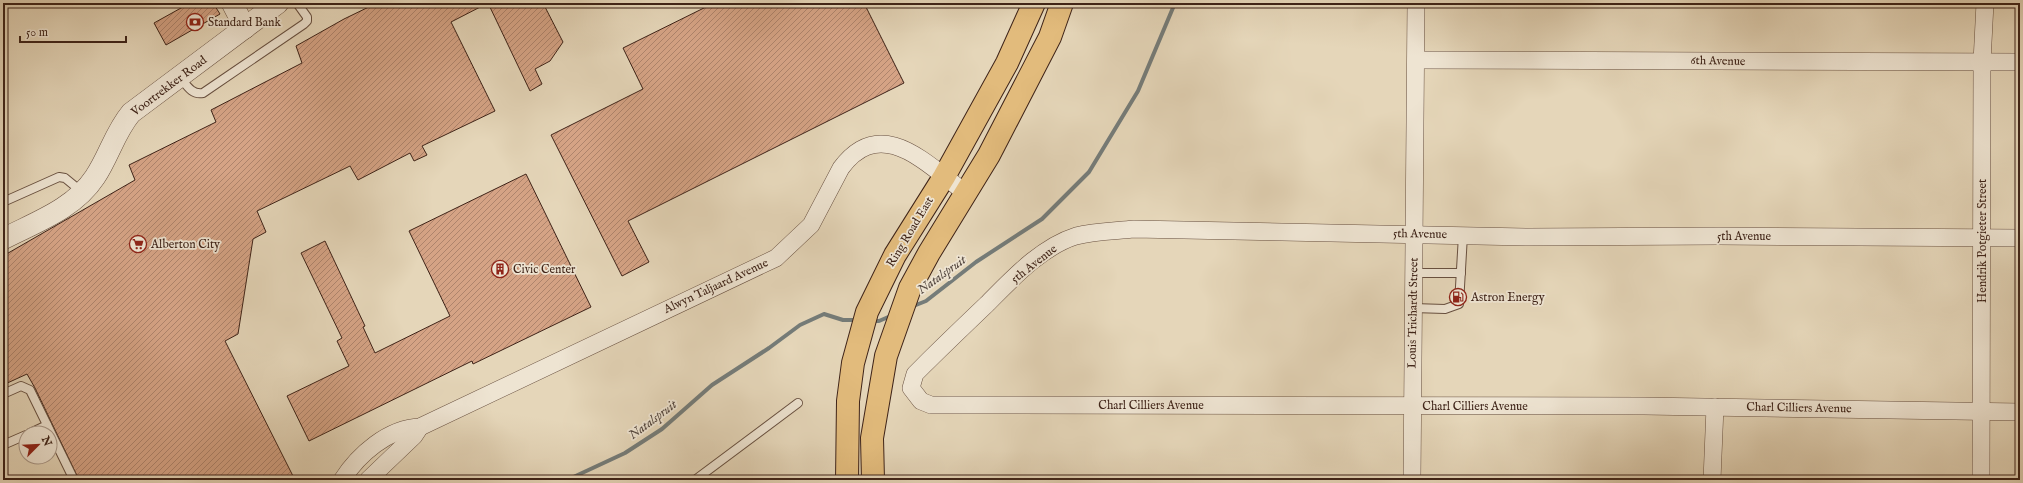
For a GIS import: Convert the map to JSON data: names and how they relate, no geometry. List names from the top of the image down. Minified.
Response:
{"streets":{"main road":["Ring Road East"],"street":["6th Avenue","Voortrekker Road","5th Avenue","Hendrik Potgieter Street","Alwyn Taljaard Avenue","Louis Trichardt Street","Charl Cilliers Avenue"]},"crossings":[["6th Avenue","Hendrik Potgieter Street"],["6th Avenue","Louis Trichardt Street"],["Ring Road East","Alwyn Taljaard Avenue"],["5th Avenue","Hendrik Potgieter Street"],["5th Avenue","Louis Trichardt Street"],["5th Avenue","Charl Cilliers Avenue"],["Hendrik Potgieter Street","Charl Cilliers Avenue"],["Louis Trichardt Street","Charl Cilliers Avenue"]],"water":["Natalspruit"],"places":{"bank":["Standard Bank"],"supermarket":["Alberton City"],"building":["Civic Center"],"fuel station":["Astron Energy"]},"scale_bar":"50 m","north":"top right"}
